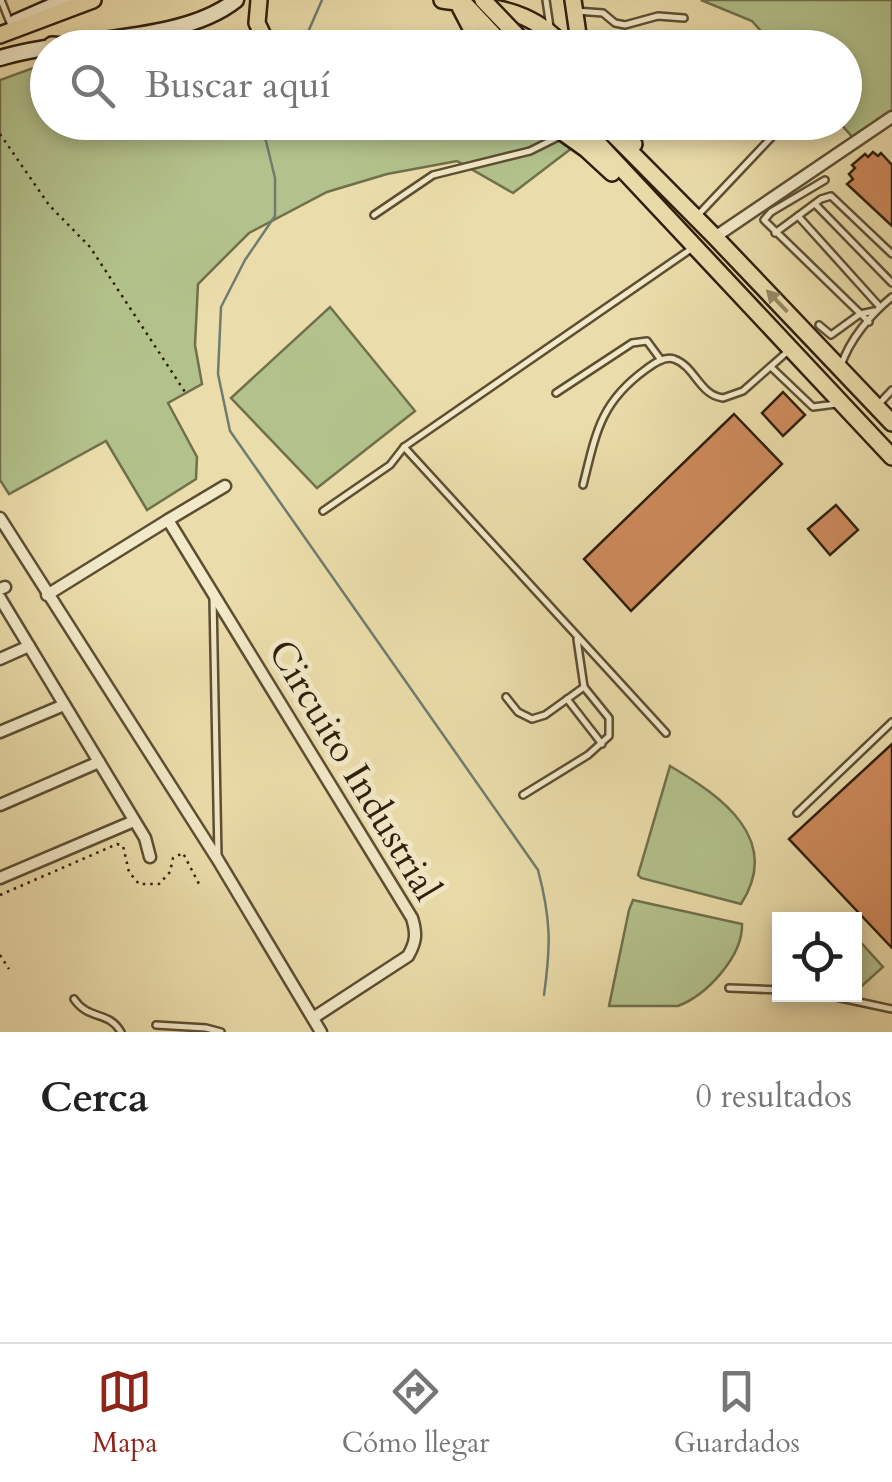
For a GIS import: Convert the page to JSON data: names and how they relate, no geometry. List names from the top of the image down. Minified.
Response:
{"streets":{"street":["Circuito Industrial"]},"page":{"search":"Buscar aquí","heading":["Cerca","0 resultados"],"nav":["Mapa","Cómo llegar","Guardados"]}}
